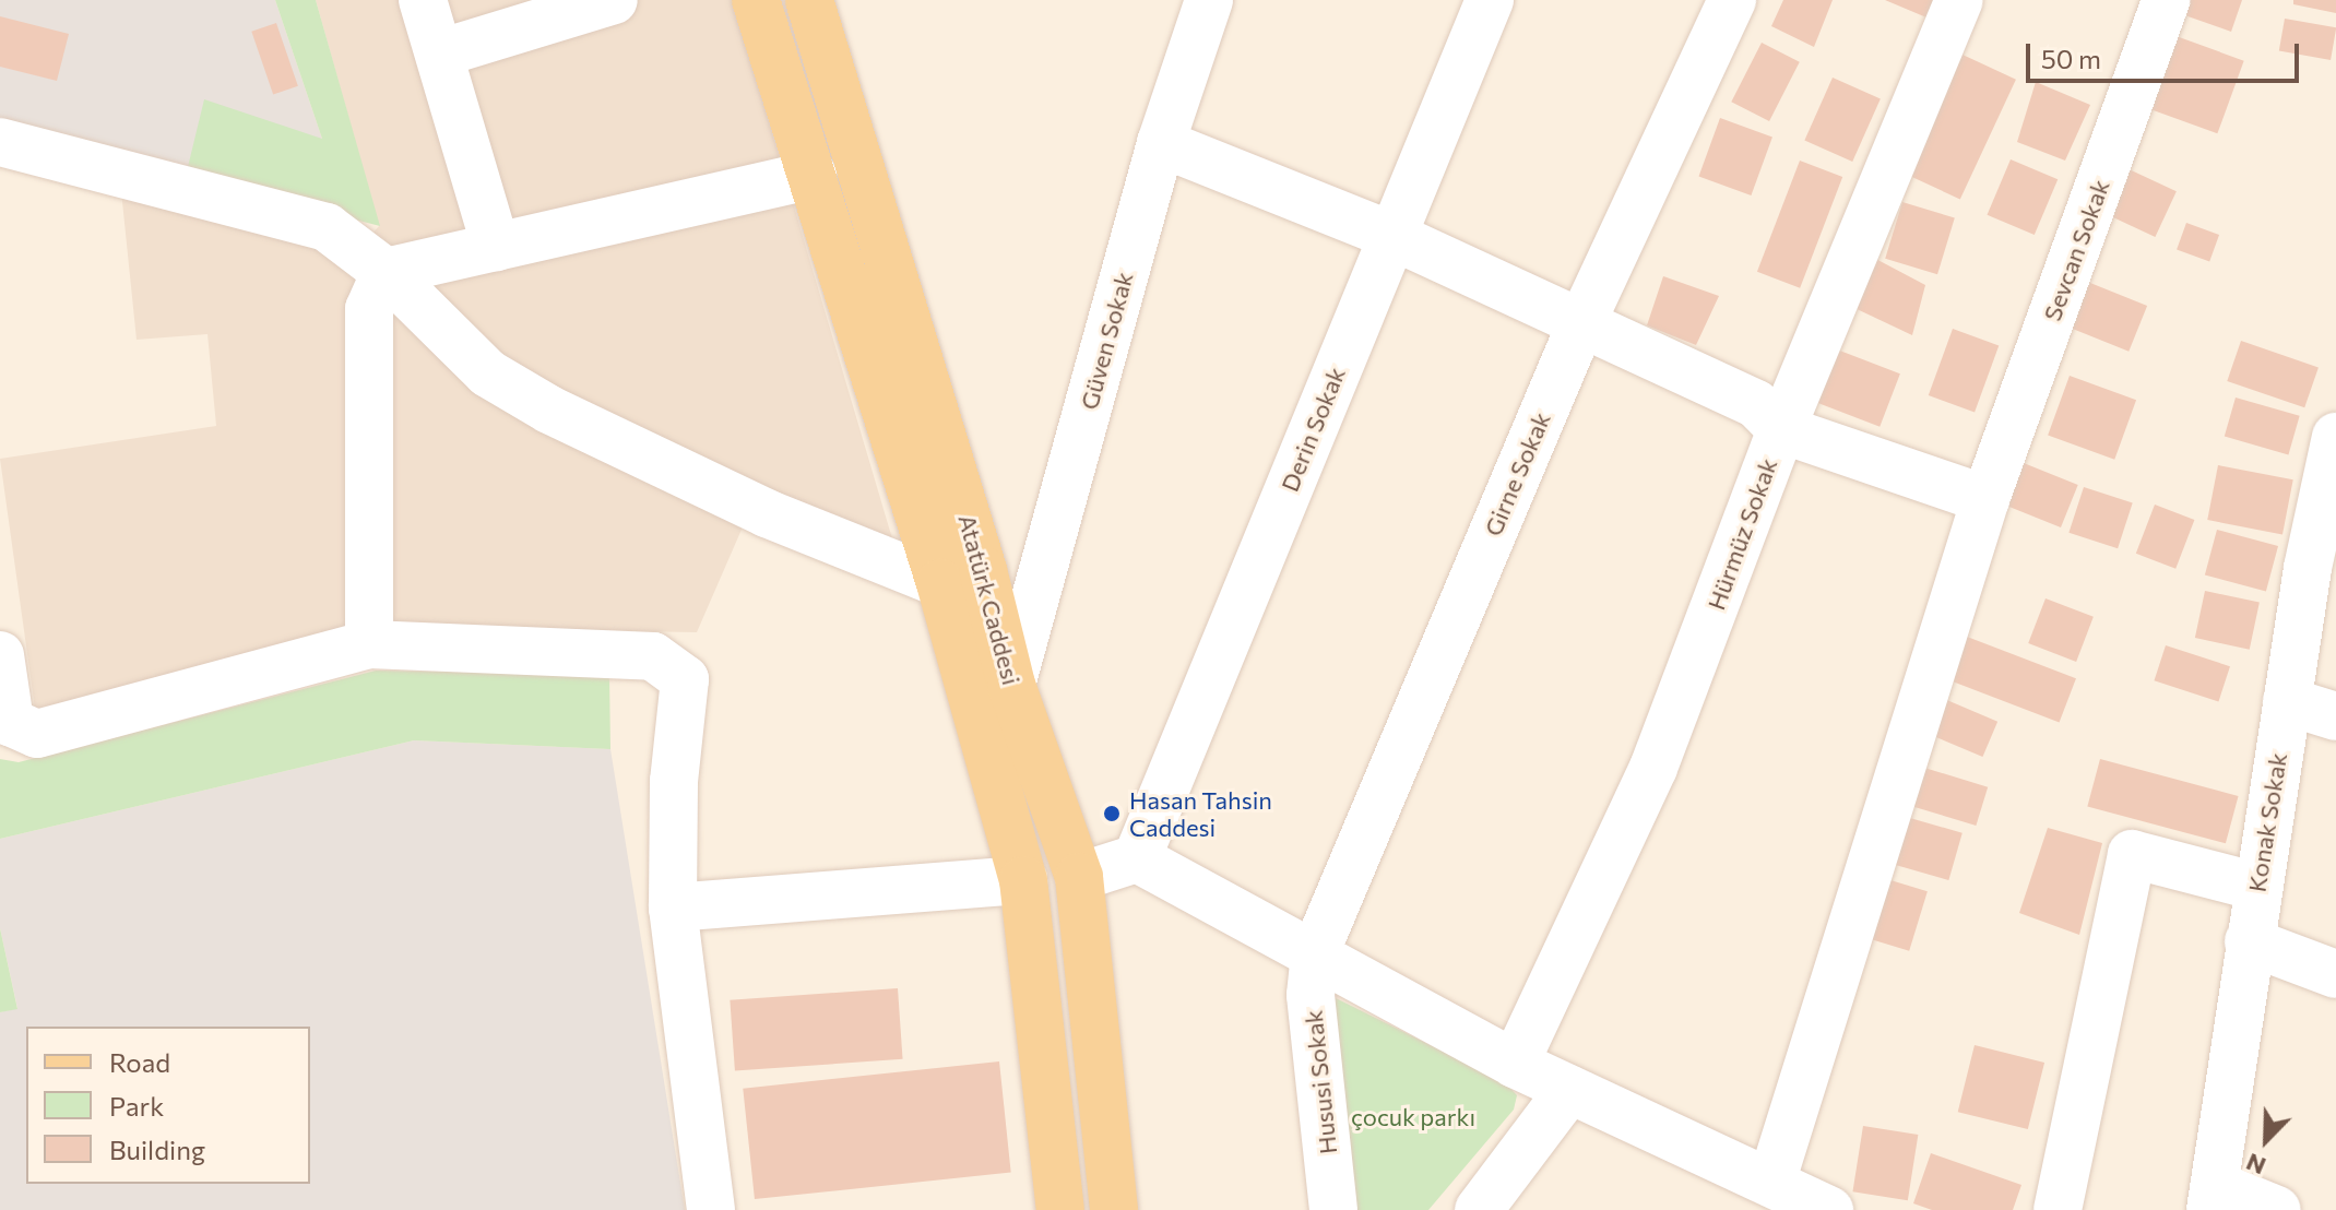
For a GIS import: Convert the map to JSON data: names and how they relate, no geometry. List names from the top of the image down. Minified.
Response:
{"streets":{"main road":["Atatürk Caddesi"],"street":["Sevcan Sokak","Güven Sokak","Derin Sokak","Girne Sokak","Hürmüz Sokak","Konak Sokak","Hususi Sokak"]},"crossings":[["Güven Sokak","Atatürk Caddesi"],["Girne Sokak","Hususi Sokak"]],"parks":["çocuk parkı"],"places":["Hasan Tahsin Caddesi"],"legend":["Road","Park","Building"],"scale_bar":"50 m","north":"bottom left"}
